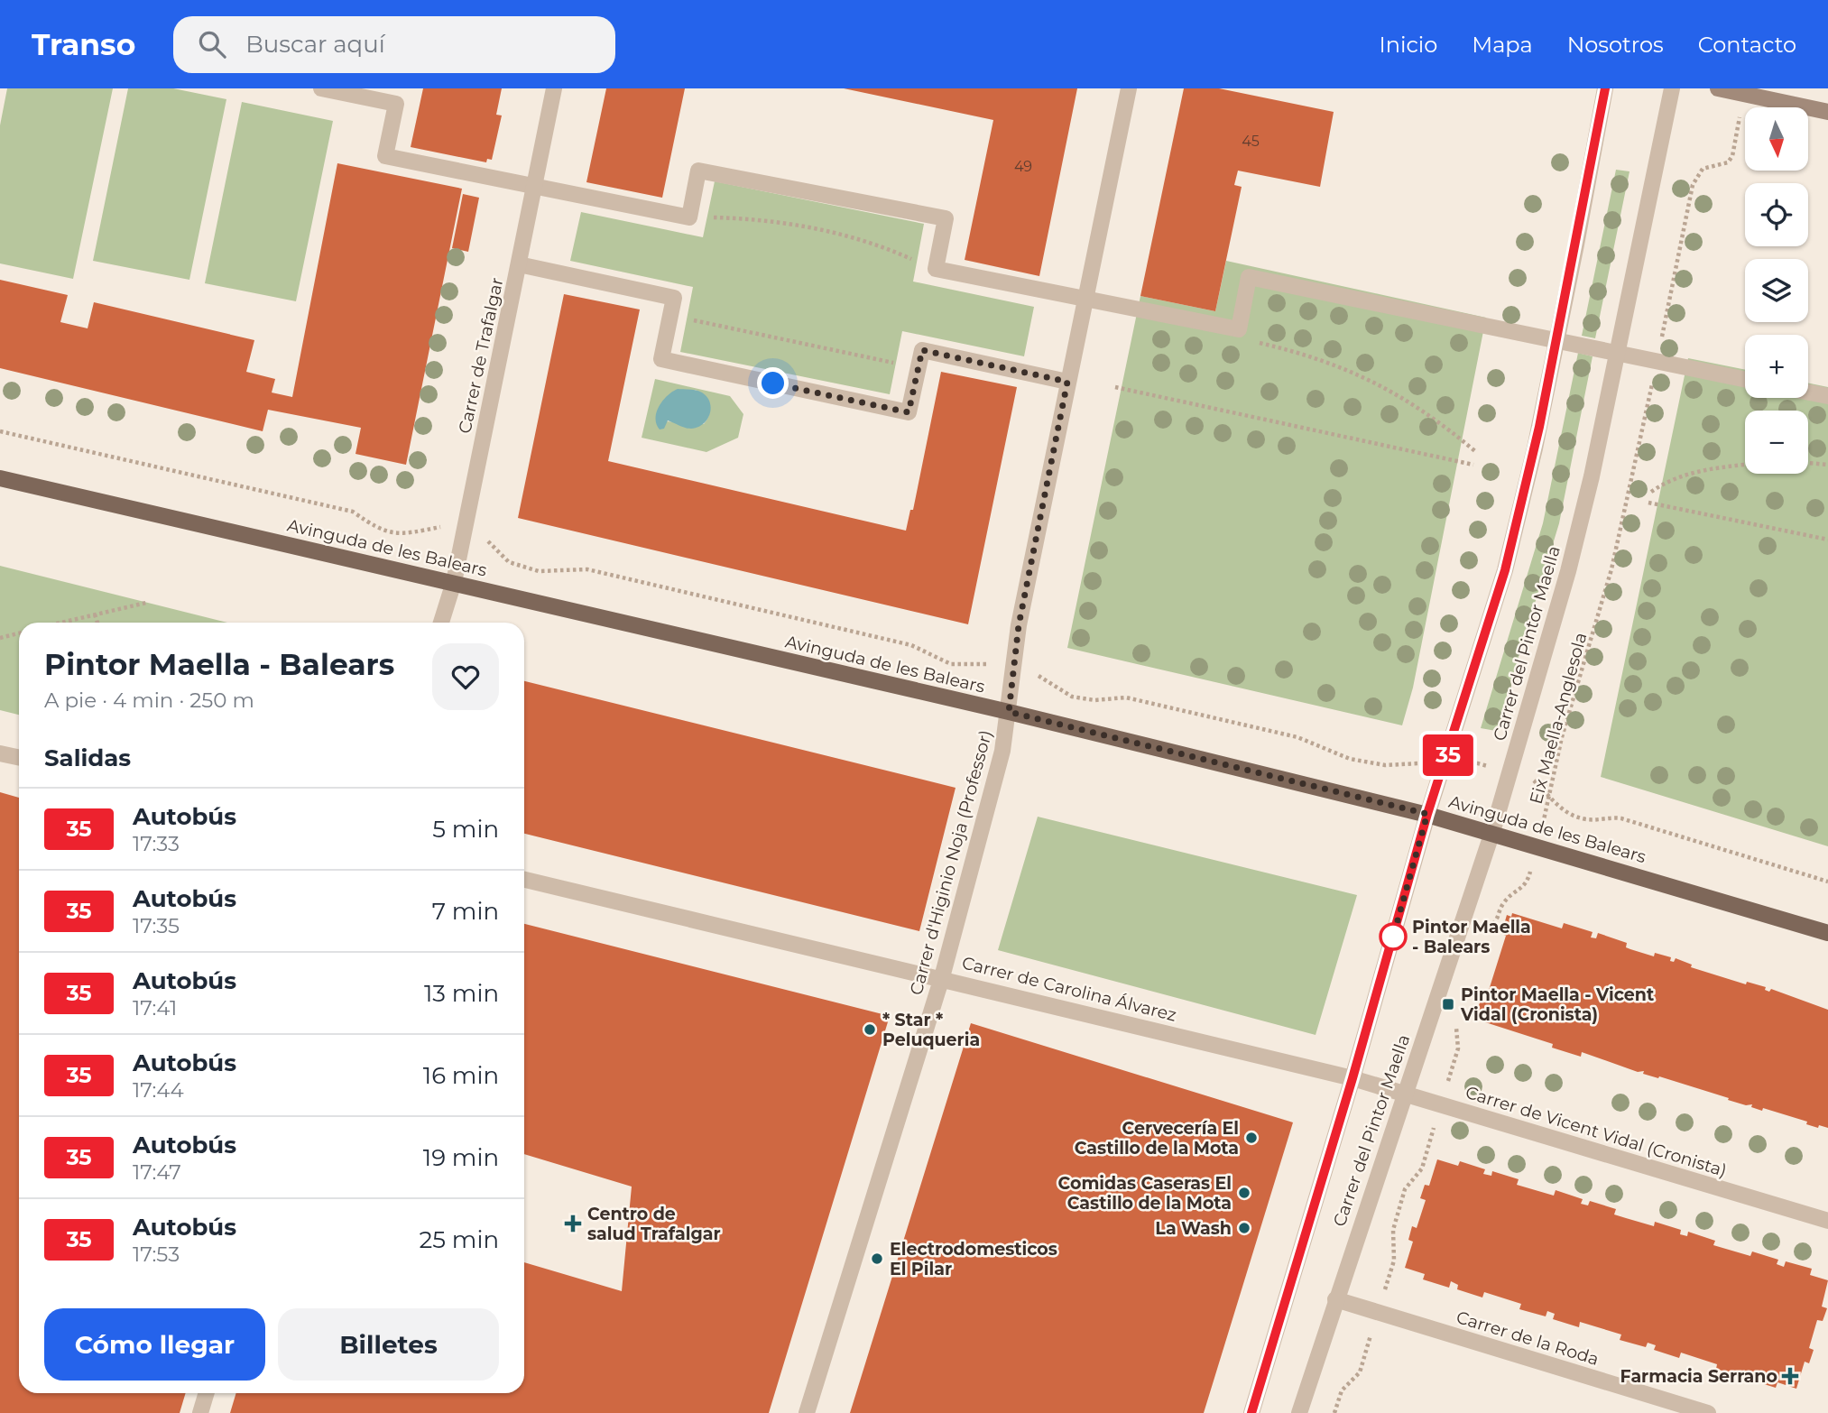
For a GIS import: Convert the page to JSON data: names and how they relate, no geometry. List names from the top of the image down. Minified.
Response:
{"streets":{"main road":["Avinguda de les Balears"],"street":["Carrer de Trafalgar","Carrer del Pintor Maella","Carrer d'Higinio Noja (Professor)","Carrer de Carolina Álvarez","Carrer de Vicent Vidal (Cronista)","Carrer de la Roda"],"path":["Eix Maella-Anglesola"]},"crossings":[["Carrer de Trafalgar","Avinguda de les Balears"],["Avinguda de les Balears","Carrer del Pintor Maella"],["Avinguda de les Balears","Eix Maella-Anglesola"],["Avinguda de les Balears","Carrer d'Higinio Noja (Professor)"],["Carrer del Pintor Maella","Carrer de Carolina Álvarez"],["Carrer del Pintor Maella","Carrer de Vicent Vidal (Cronista)"],["Carrer del Pintor Maella","Carrer de la Roda"],["Carrer d'Higinio Noja (Professor)","Carrer de Carolina Álvarez"],["Carrer de Carolina Álvarez","Carrer de Vicent Vidal (Cronista)"]],"places":{"other":["Pintor Maella - Balears","* Star * Peluqueria","Cervecería El Castillo de la Mota","Comidas Caseras El Castillo de la Mota","La Wash","Electrodomesticos El Pilar"],"transit":["Pintor Maella - Vicent Vidal (Cronista)"],"health":["Centro de salud Trafalgar","Farmacia Serrano"]},"lines":["bus line 35"],"house_numbers":["45","49"],"north":"bottom","page":{"header":"Transo","search":"Buscar aquí","nav":["Inicio","Mapa","Nosotros","Contacto"],"on_map":"35","map_buttons":["+","−"],"heading":[["Pintor Maella - Balears","A pie · 4 min · 250 m"],"Salidas"],"list":[{"mark":"35","name":"Autobús","note":"17:33","value":"5 min"},{"mark":"35","name":"Autobús","note":"17:35","value":"7 min"},{"mark":"35","name":"Autobús","note":"17:41","value":"13 min"},{"mark":"35","name":"Autobús","note":"17:44","value":"16 min"},{"mark":"35","name":"Autobús","note":"17:47","value":"19 min"},{"mark":"35","name":"Autobús","note":"17:53","value":"25 min"}],"buttons":["Cómo llegar","Billetes"]}}
